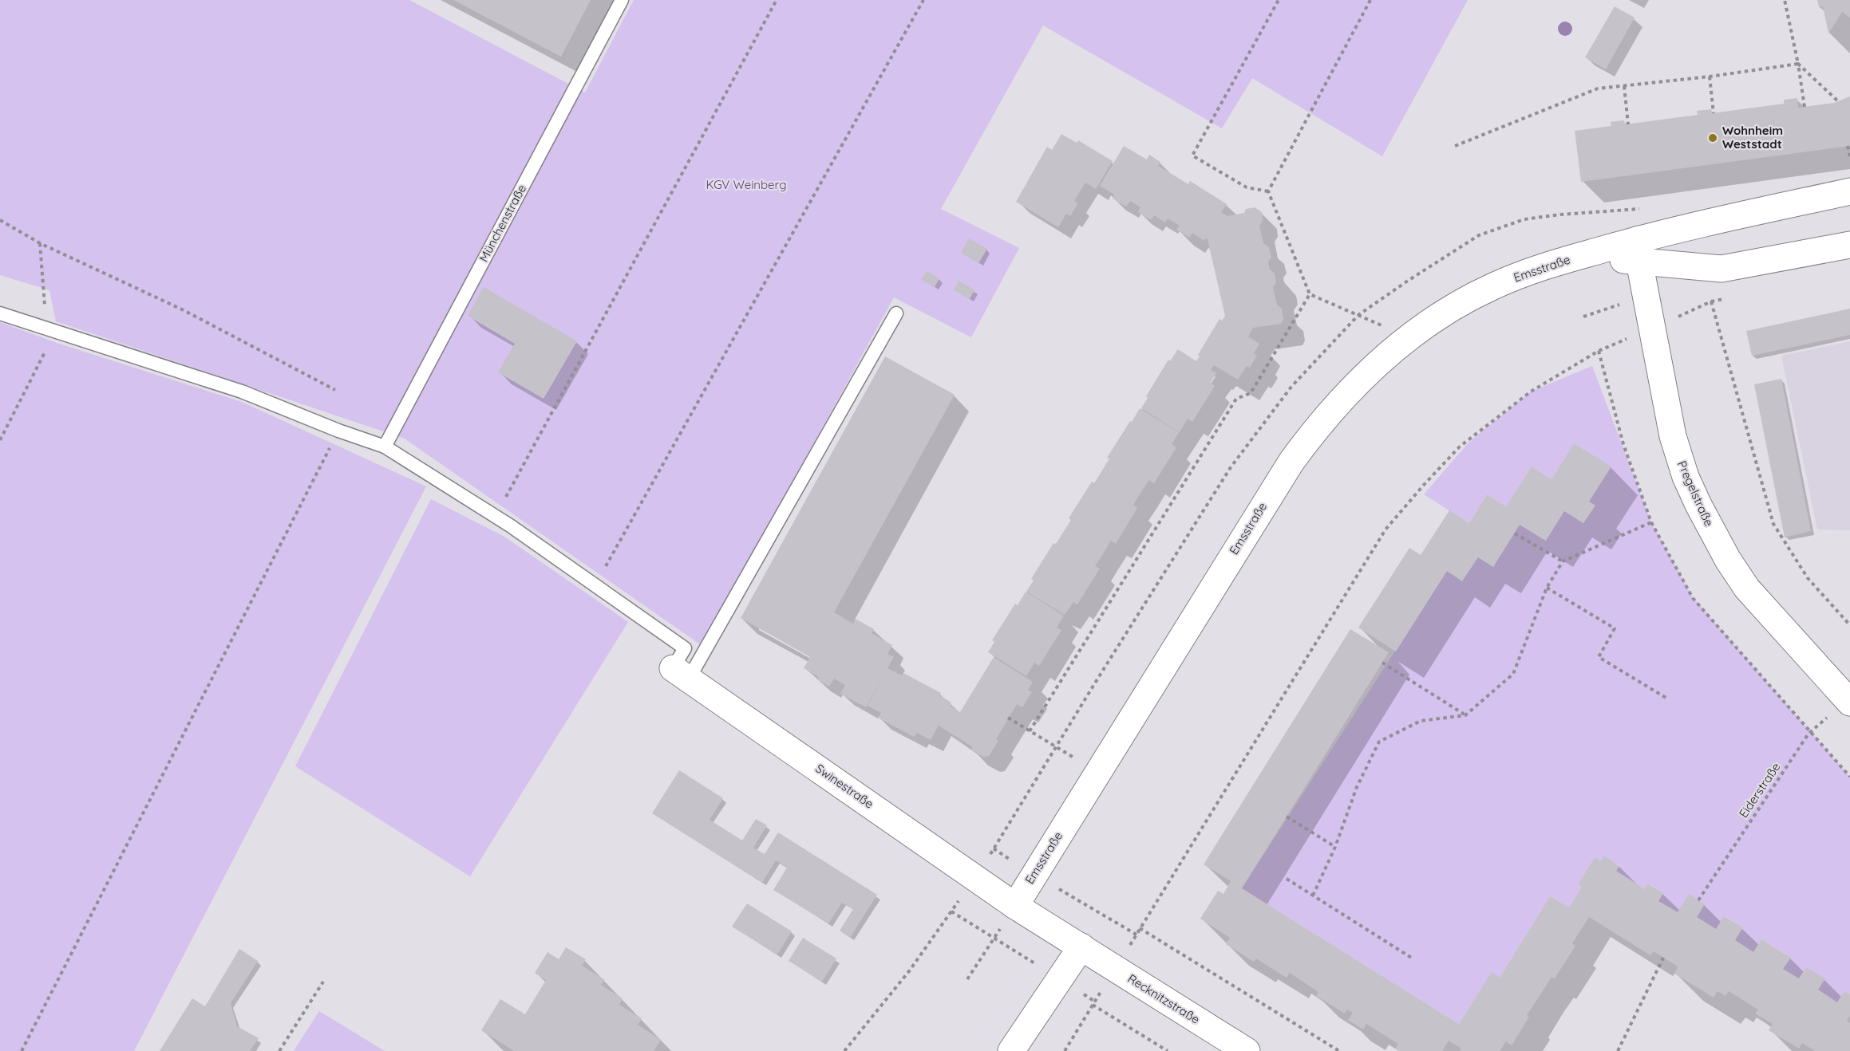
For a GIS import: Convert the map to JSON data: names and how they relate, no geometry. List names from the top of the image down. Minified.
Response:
{"streets":{"street":["Emsstraße","Pregelstraße","Swinestraße","Recknitzstraße"],"lane":["Münchenstraße"],"path":["Eiderstraße"]},"crossings":[["Emsstraße","Pregelstraße"],["Emsstraße","Swinestraße"],["Pregelstraße","Eiderstraße"]],"parks":["KGV Weinberg"],"places":["Wohnheim Weststadt"]}
